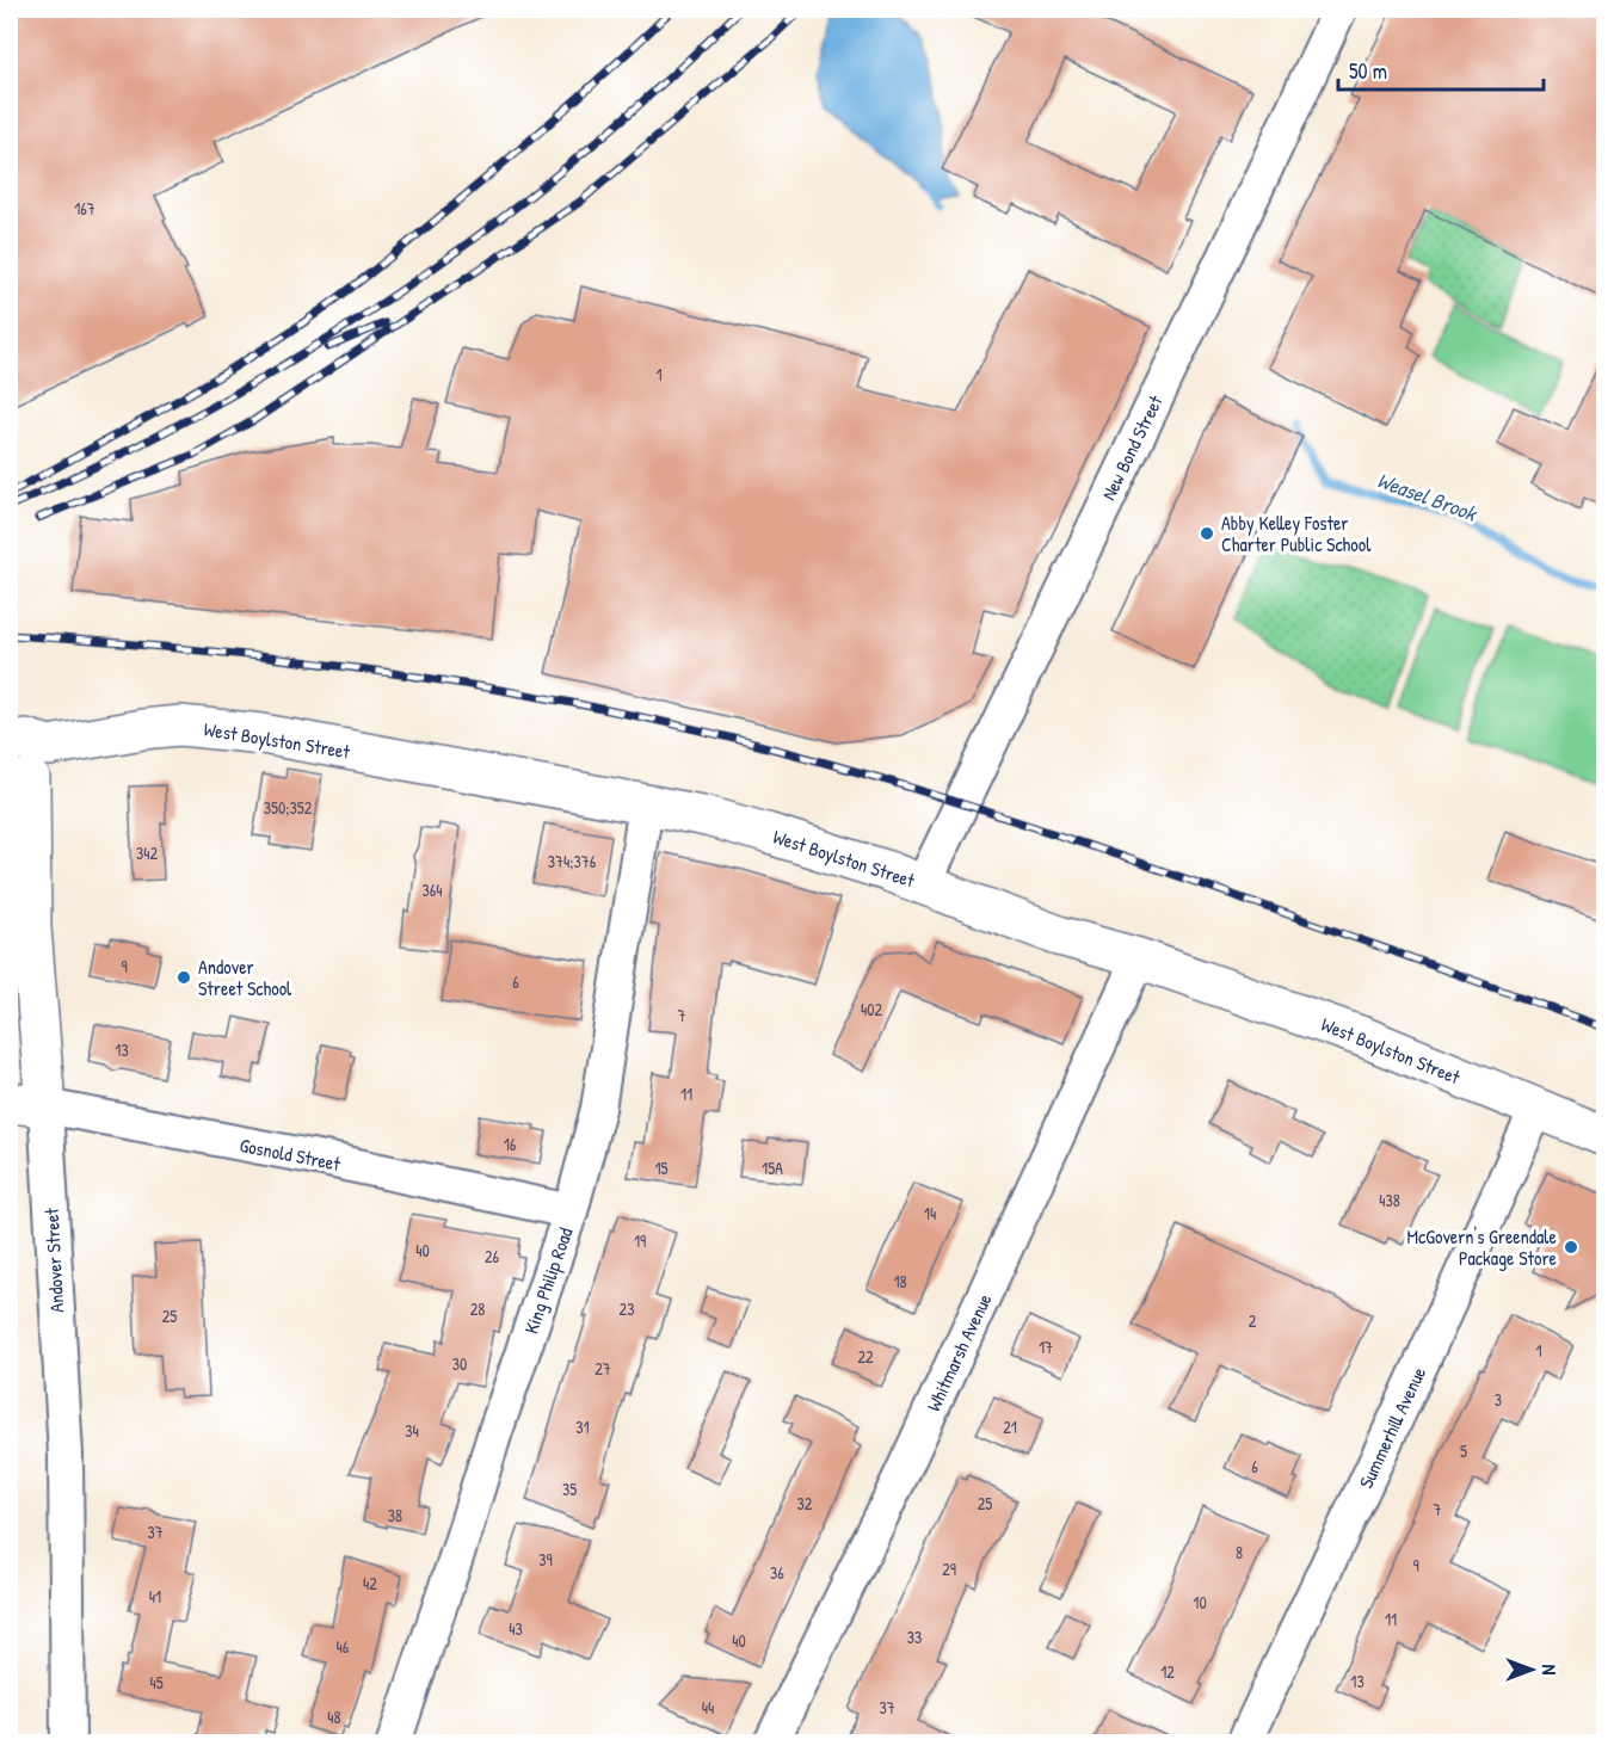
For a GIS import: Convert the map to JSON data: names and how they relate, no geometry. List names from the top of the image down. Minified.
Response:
{"streets":{"main road":["West Boylston Street","Andover Street"],"street":["New Bond Street","Gosnold Street","King Philip Road","Whitmarsh Avenue","Summerhill Avenue"]},"crossings":[["New Bond Street","West Boylston Street"],["West Boylston Street","Andover Street"],["West Boylston Street","King Philip Road"],["West Boylston Street","Whitmarsh Avenue"],["West Boylston Street","Summerhill Avenue"],["Gosnold Street","Andover Street"],["Gosnold Street","King Philip Road"]],"water":["Weasel Brook"],"places":["Abby Kelley Foster Charter Public School","Andover Street School","McGovern's Greendale Package Store"],"house_numbers":["167","1","350;352","342","374;376","364","9","6","402","7","13","11","16","15","15A","438","14","19","40","26","18","28","23","25","2","17","1","22","30","27","3","31","21","34","5","6","35","32","25","7","38","37","8","39","9","29","36","42","41","10","11","43","33","40","46","12","13","45","44","37","48"],"scale_bar":"50 m","north":"right"}
